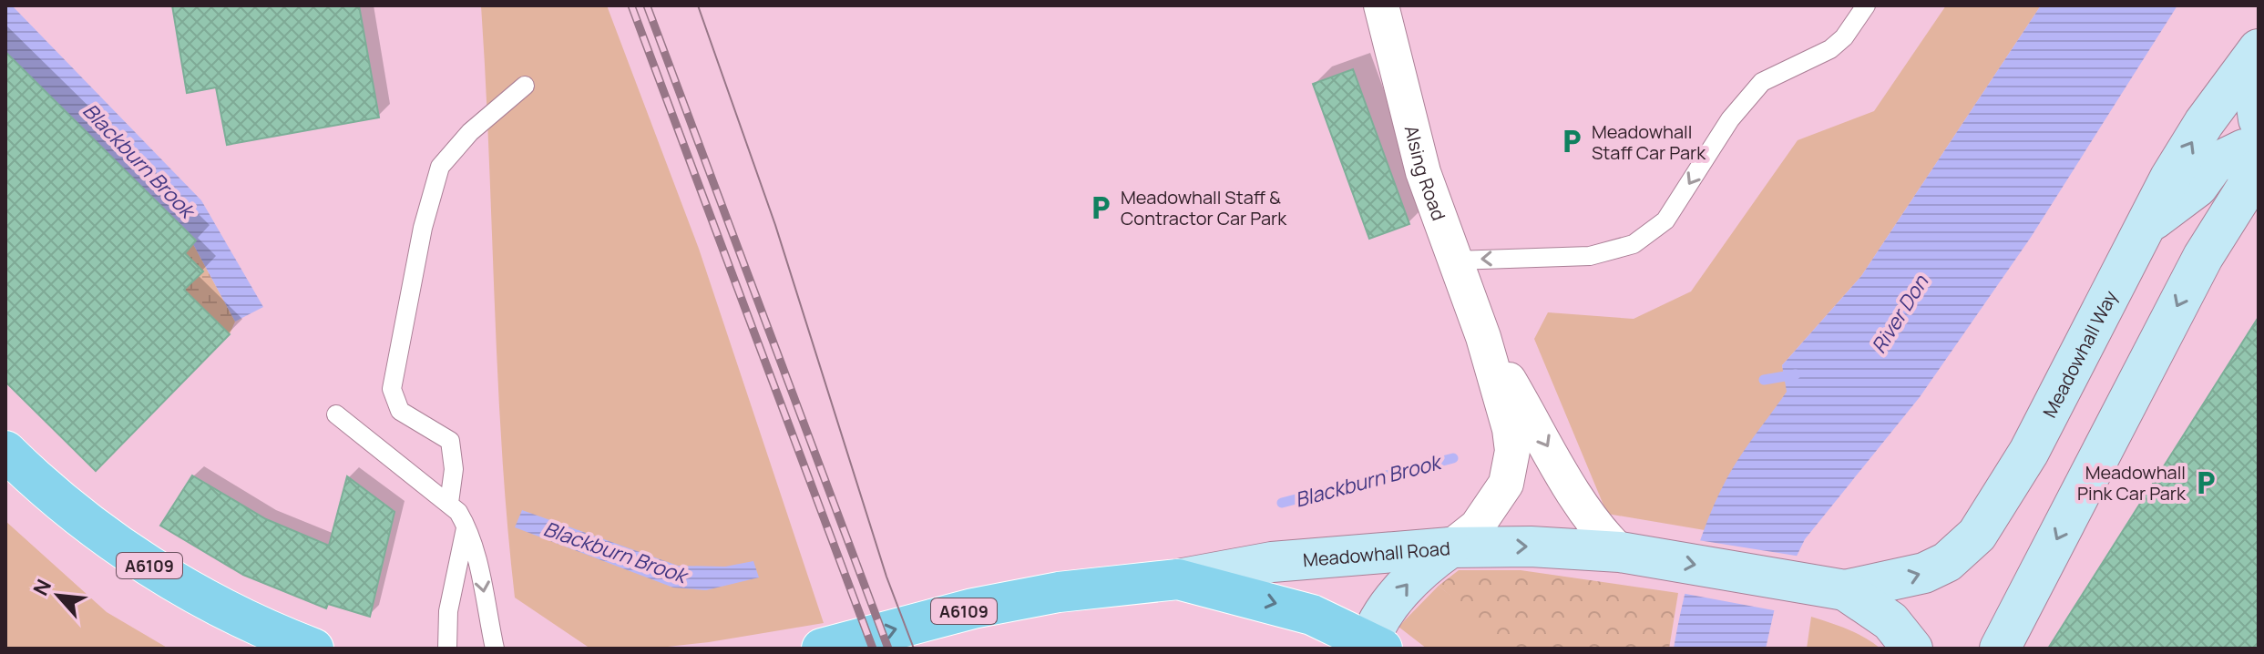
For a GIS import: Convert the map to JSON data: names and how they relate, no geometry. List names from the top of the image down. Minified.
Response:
{"streets":{"main road":["Meadowhall Road","A6109"],"street":["Alsing Road","Meadowhall Way"]},"crossings":[["Alsing Road","Meadowhall Way"],["Alsing Road","Meadowhall Road"],["Meadowhall Way","Meadowhall Road"]],"one_way":["Meadowhall Way"],"water":["Blackburn Brook","River Don"],"places":{"parking":["Meadowhall Staff Car Park","Meadowhall Staff & Contractor Car Park","Meadowhall Pink Car Park"]},"north":"top left"}
